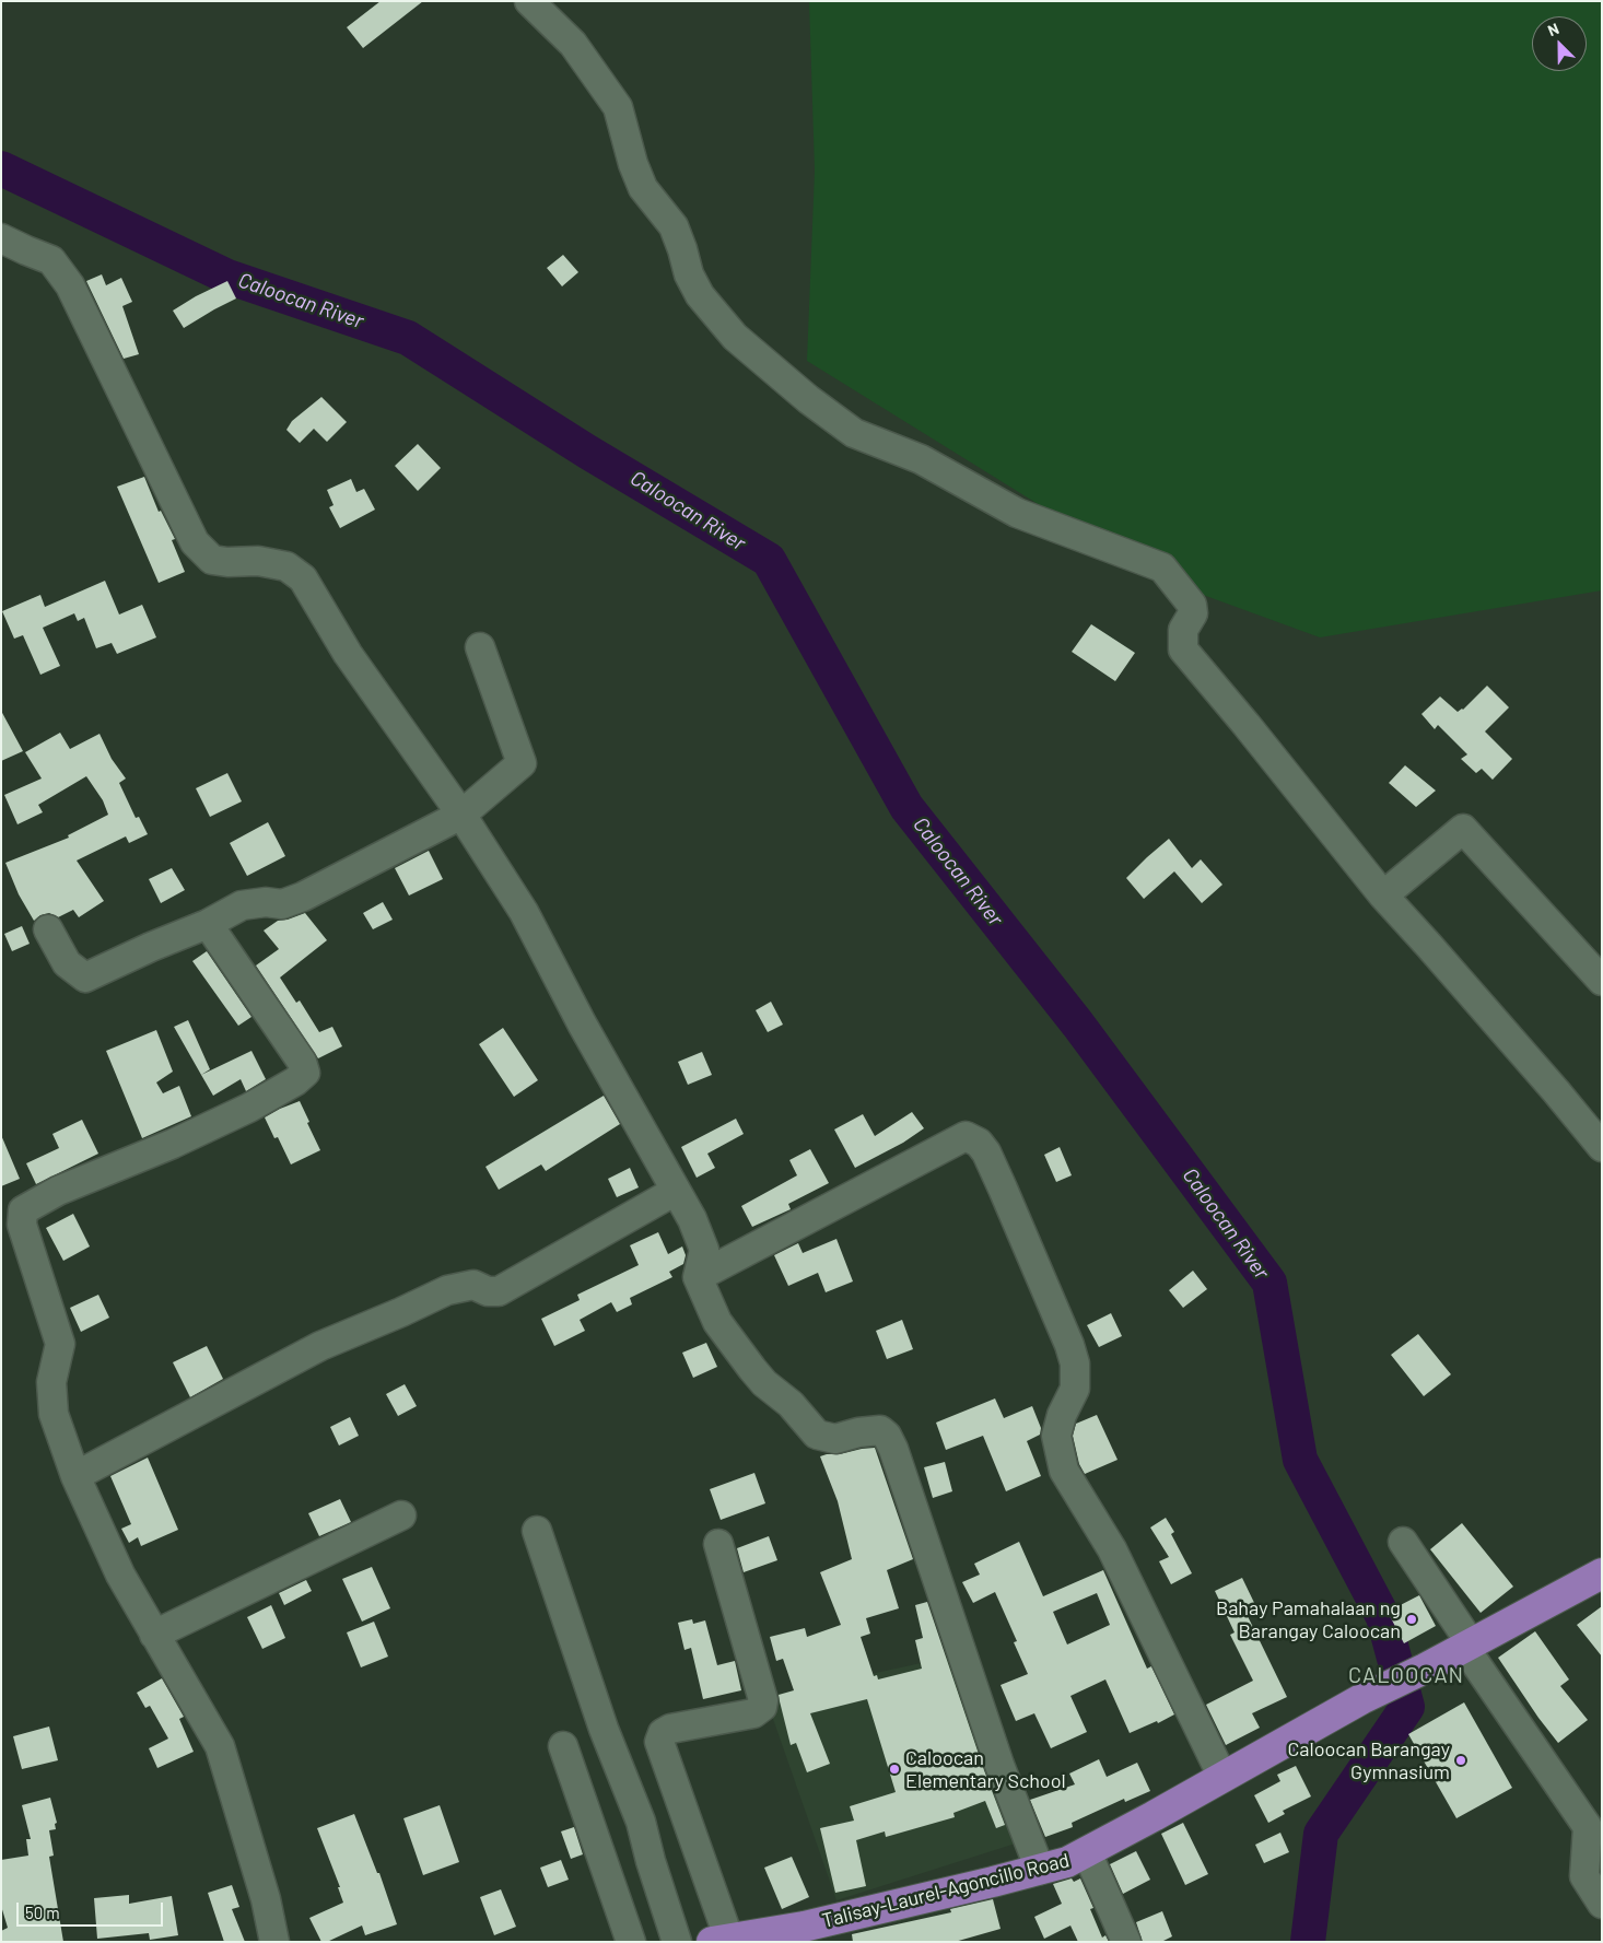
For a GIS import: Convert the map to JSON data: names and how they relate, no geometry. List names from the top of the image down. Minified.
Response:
{"streets":{"main road":["Talisay-Laurel-Agoncillo Road"]},"districts":["CALOOCAN"],"water":["Caloocan River"],"places":["Bahay Pamahalaan ng Barangay Caloocan","Caloocan Barangay Gymnasium","Caloocan Elementary School"],"scale_bar":"50 m","north":"top left"}
